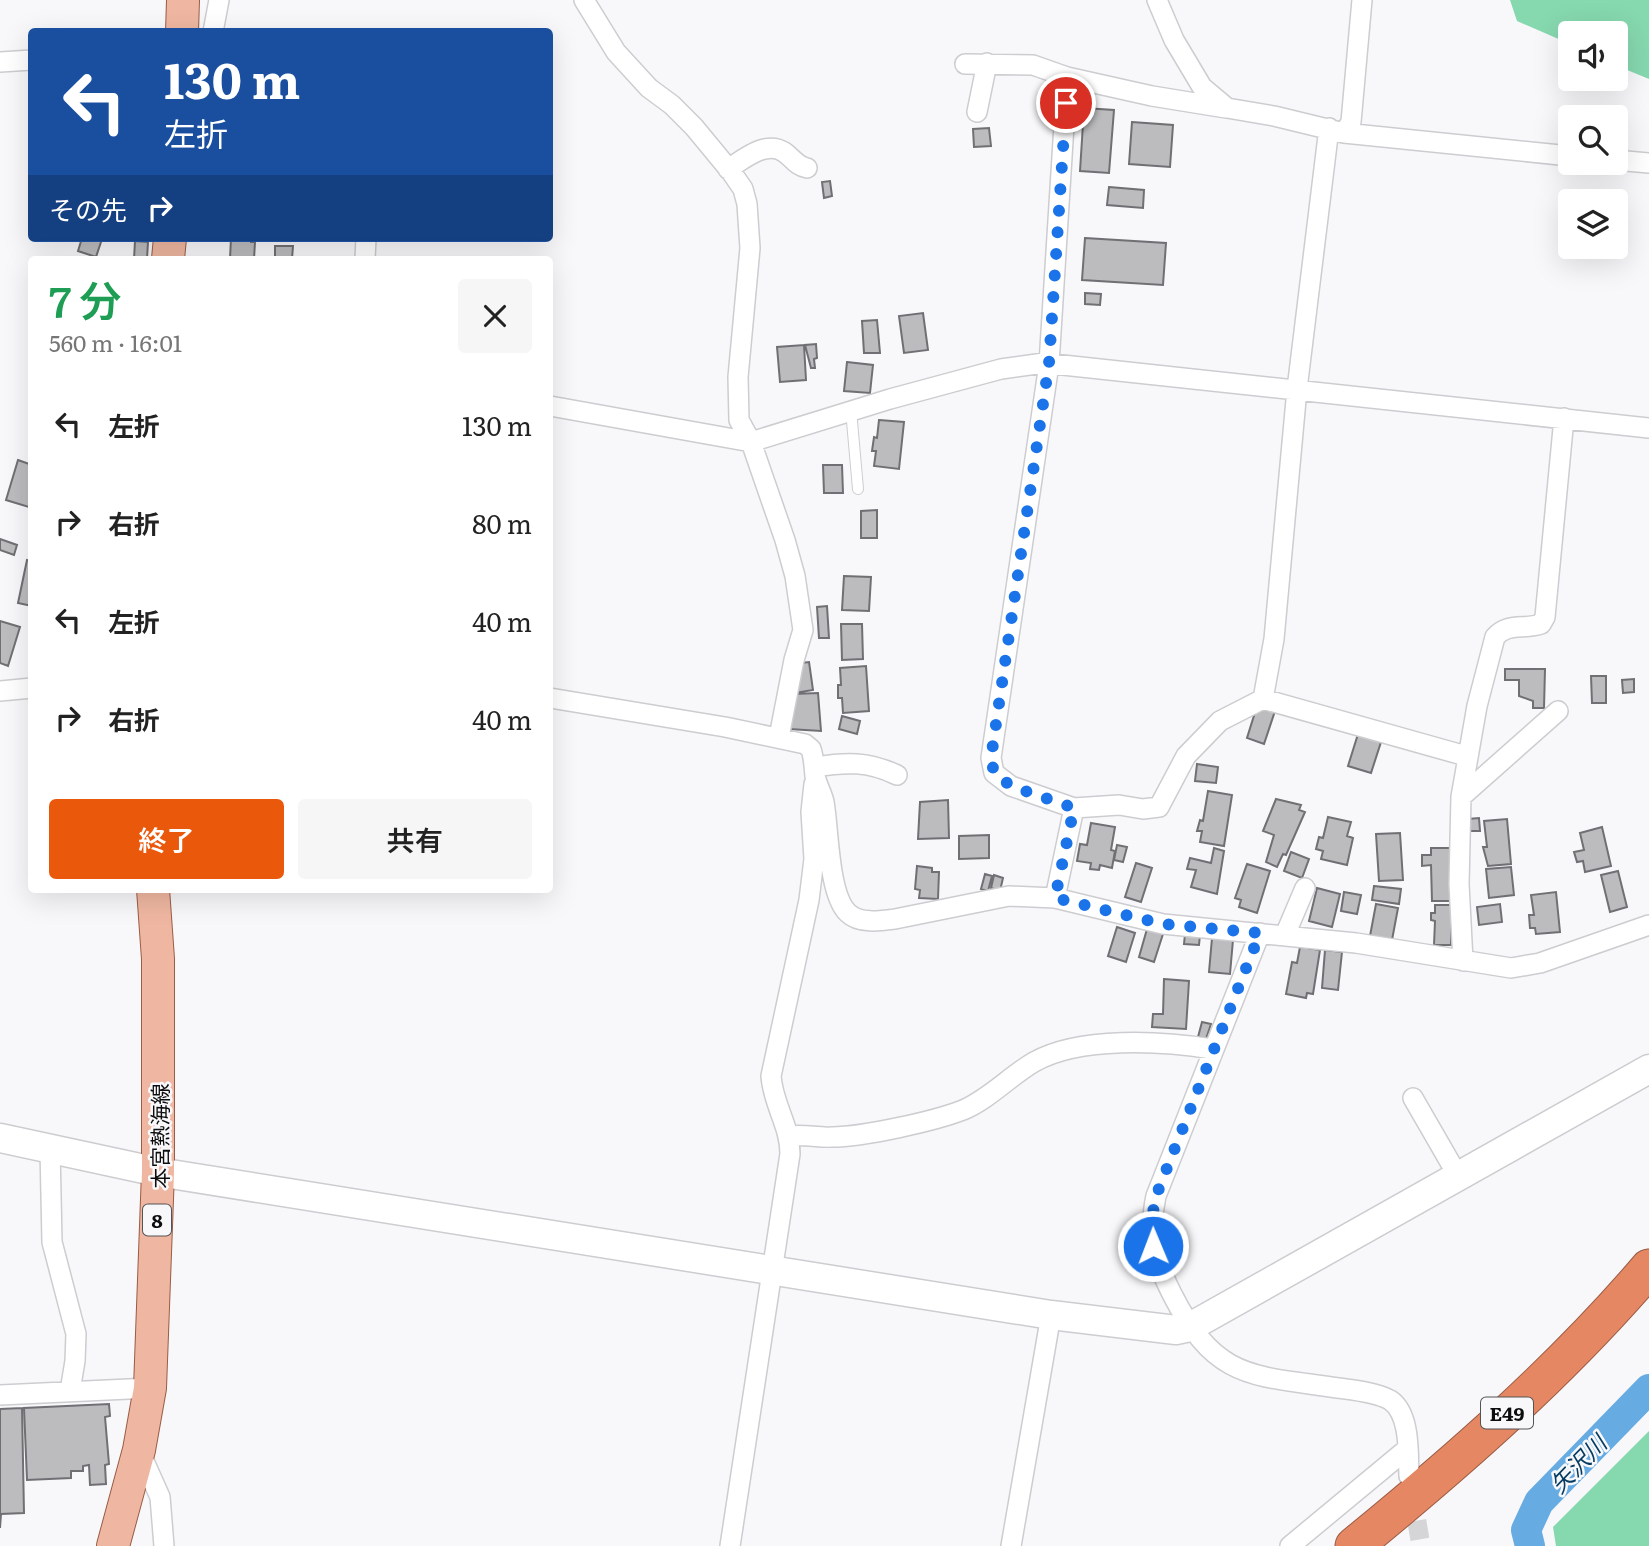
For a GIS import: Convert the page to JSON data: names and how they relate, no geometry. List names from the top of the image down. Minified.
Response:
{"streets":{"highway":["E49"],"main road":["本宮熱海線","8"]},"water":["矢沢川"],"page":{"turn":["130 m","左折"],"then":"その先","heading":["7 分","560 m · 16:01"],"list":[{"name":"左折","value":"130 m"},{"name":"右折","value":"80 m"},{"name":"左折","value":"40 m"},{"name":"右折","value":"40 m"}],"buttons":["終了","共有"]}}
